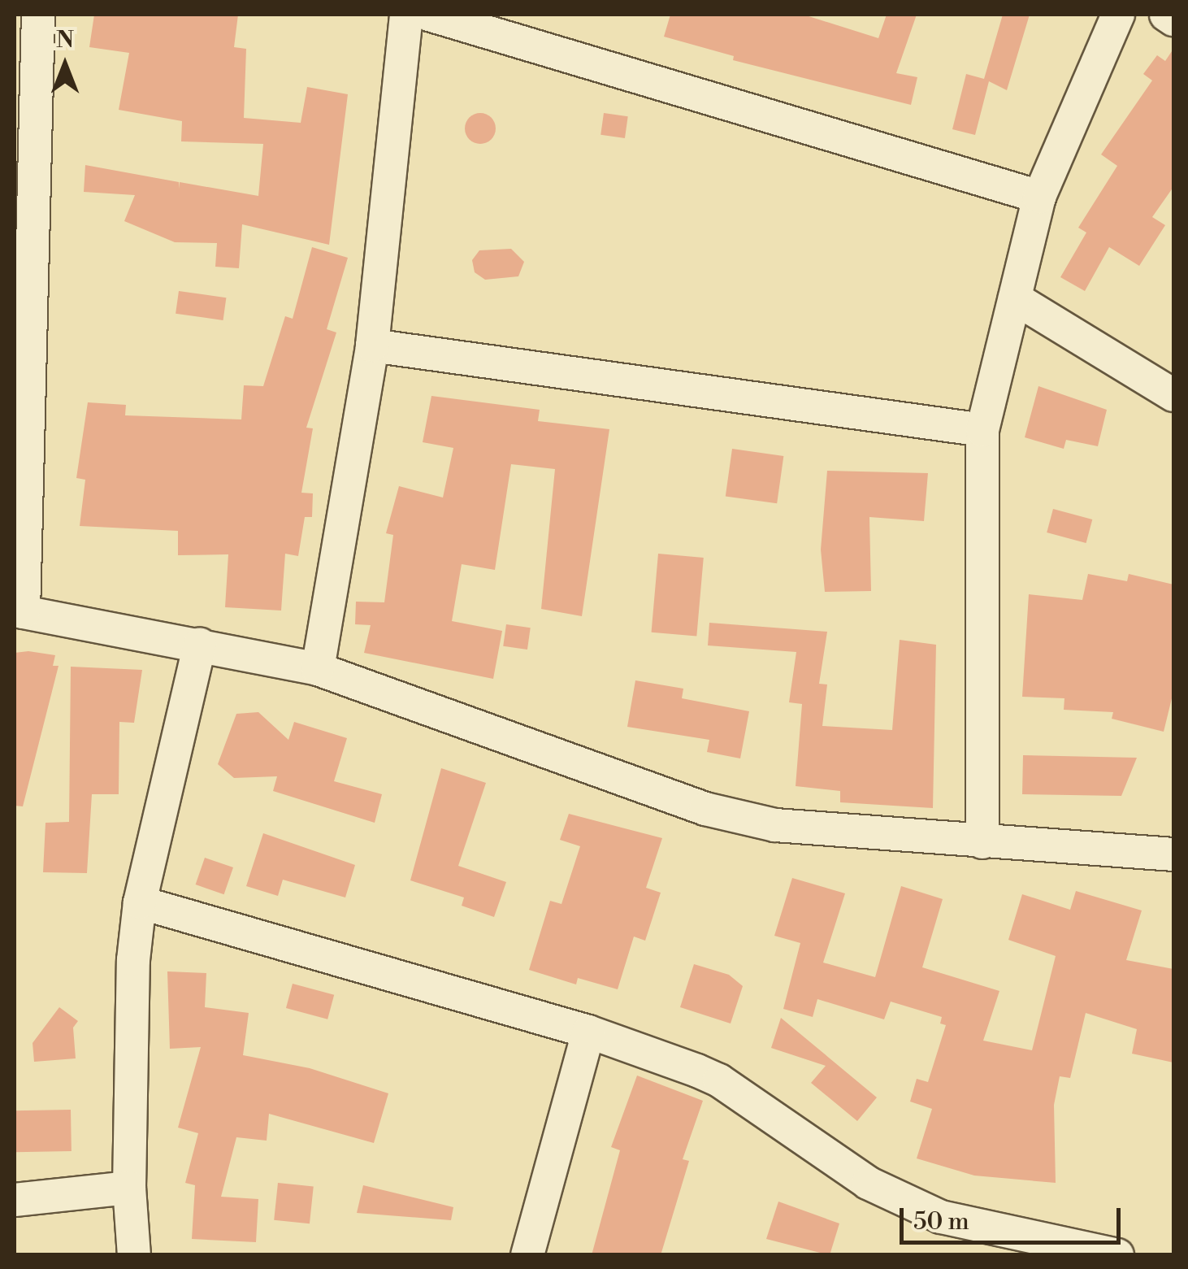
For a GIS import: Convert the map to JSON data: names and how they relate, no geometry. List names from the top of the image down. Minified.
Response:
{"scale_bar":"50 m","north":"top"}
